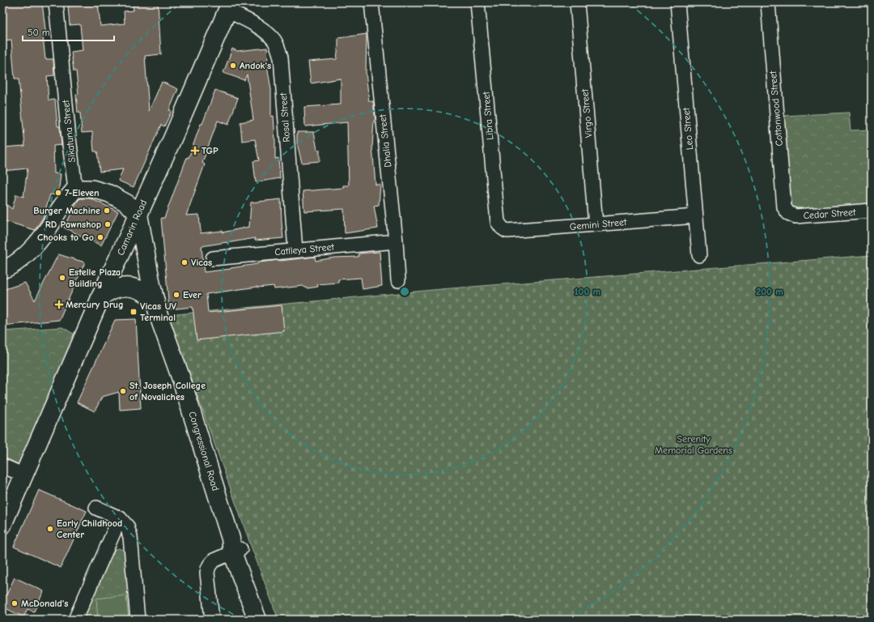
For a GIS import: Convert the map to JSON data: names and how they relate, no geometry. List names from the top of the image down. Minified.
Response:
{"streets":{"main road":["Camarin Road","Congressional Road"],"street":["Cottonwood Street","Virgo Street","Libra Street","Rosal Street","Leo Street","Sikatuna Street","Dhalia Street","Cedar Street","Gemini Street","Catlleya Street"]},"crossings":[["Cottonwood Street","Cedar Street"],["Virgo Street","Gemini Street"],["Libra Street","Gemini Street"],["Rosal Street","Camarin Road"],["Rosal Street","Catlleya Street"],["Leo Street","Gemini Street"],["Dhalia Street","Catlleya Street"],["Camarin Road","Congressional Road"]],"parks":["Serenity Memorial Gardens"],"places":{"other":["Andok's","7-Eleven","Burger Machine","RD Pawnshop","Chooks to Go","Vicas","Estelle Plaza Building","Ever","St. Joseph College of Novaliches","Early Childhood Center","McDonald's"],"health":["TGP","Mercury Drug"],"transit":["Vicas UV Terminal"]},"scale_bar":"50 m","rings":["100 m","200 m"]}
